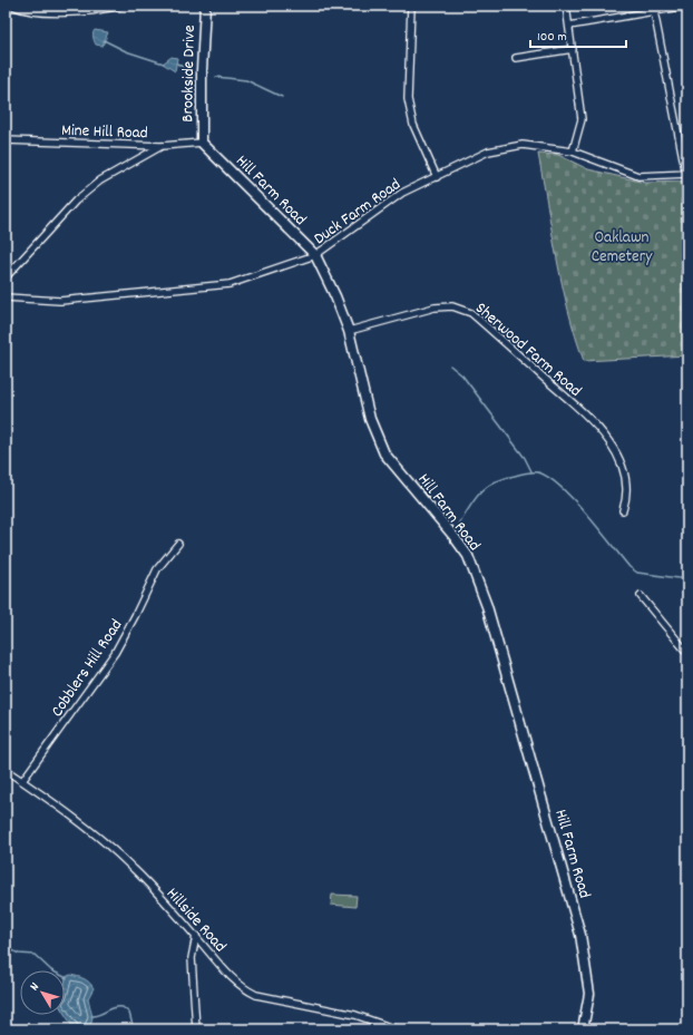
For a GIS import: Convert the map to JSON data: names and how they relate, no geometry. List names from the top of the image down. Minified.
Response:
{"streets":{"main road":["Brookside Drive","Hill Farm Road"],"street":["Mine Hill Road","Duck Farm Road","Sherwood Farm Road","Cobblers Hill Road","Hillside Road"]},"crossings":[["Brookside Drive","Mine Hill Road"],["Brookside Drive","Hill Farm Road"],["Mine Hill Road","Hill Farm Road"],["Hill Farm Road","Duck Farm Road"],["Hill Farm Road","Sherwood Farm Road"],["Cobblers Hill Road","Hillside Road"]],"parks":["Oaklawn Cemetery"],"scale_bar":"100 m","north":"top left"}
